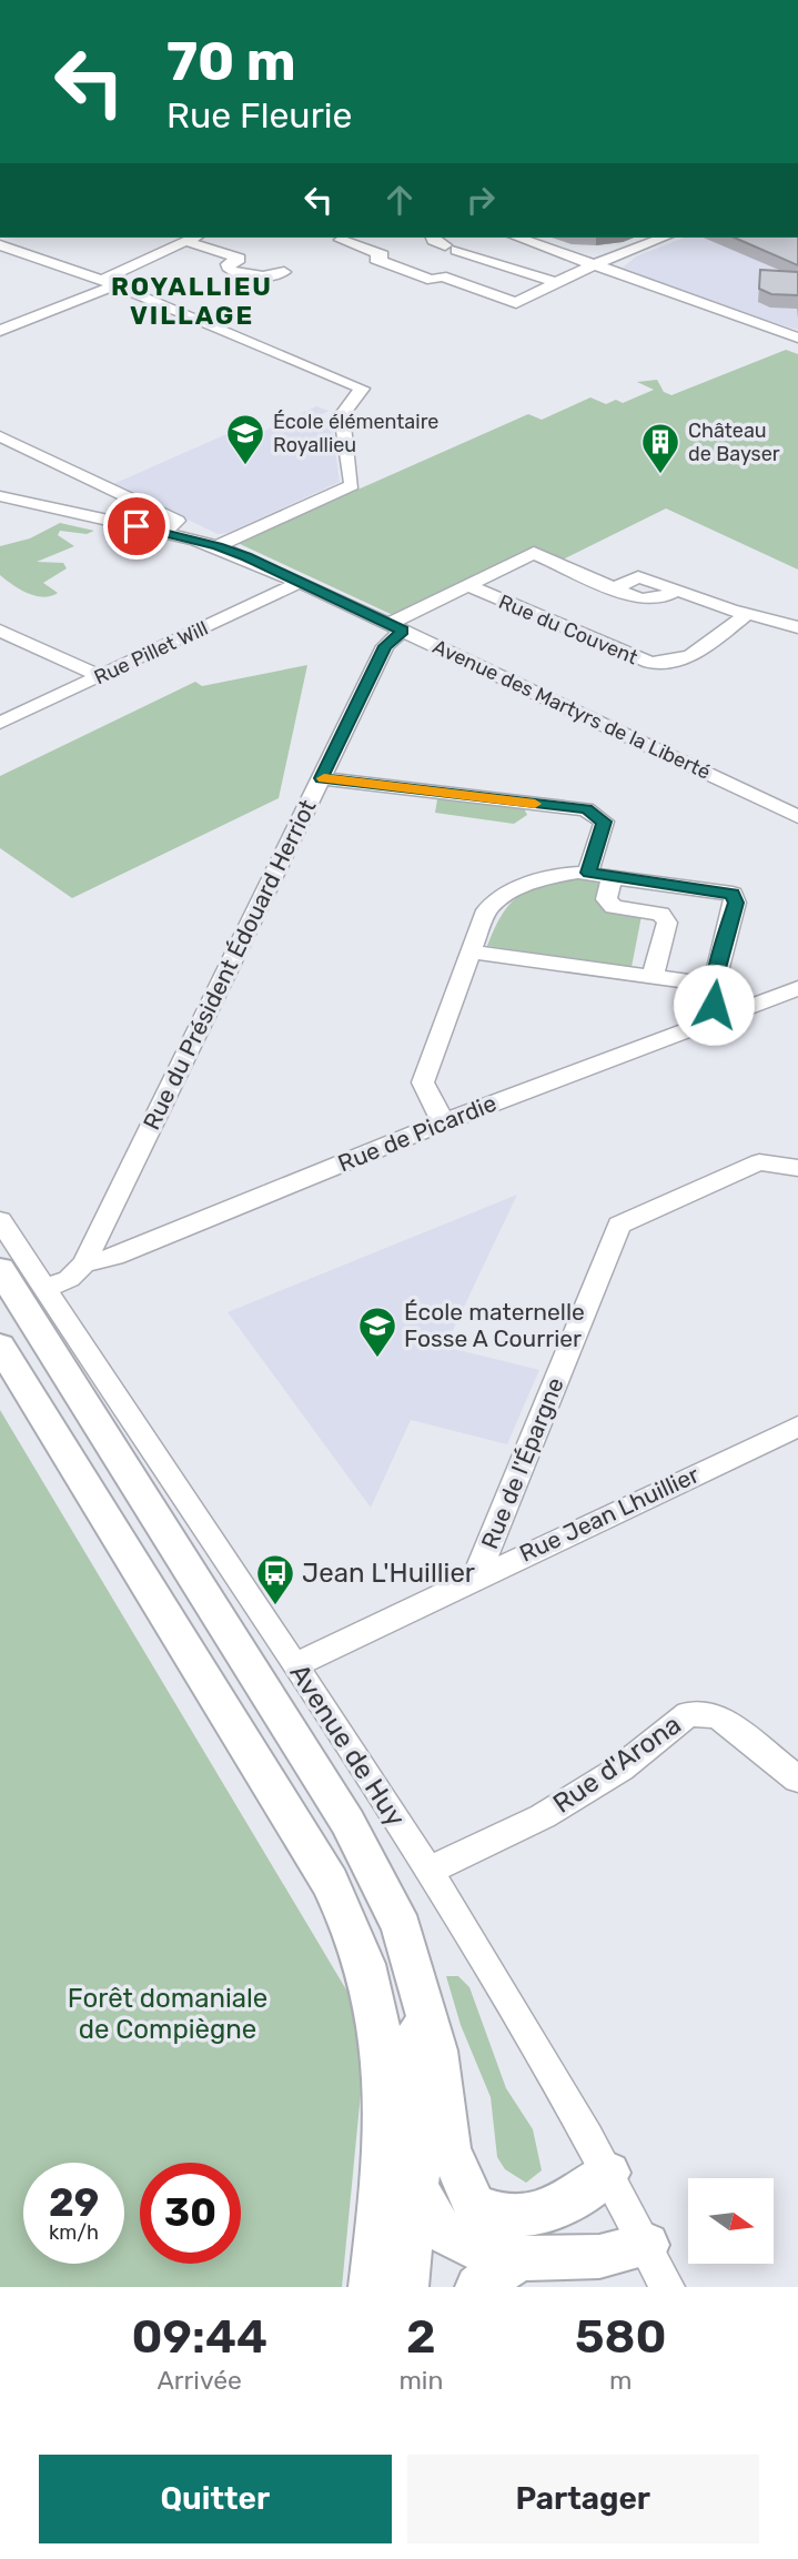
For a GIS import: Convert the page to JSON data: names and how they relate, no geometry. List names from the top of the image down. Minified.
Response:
{"streets":{"street":["Rue du Couvent","Rue Pillet Will","Avenue des Martyrs de la Liberté","Rue du Président Édouard Herriot","Rue de Picardie","Rue de l'Épargne","Rue Jean Lhuillier","Avenue de Huy","Rue d'Arona"]},"crossings":[["Rue Pillet Will","Avenue des Martyrs de la Liberté"],["Avenue des Martyrs de la Liberté","Rue du Président Édouard Herriot"],["Rue du Président Édouard Herriot","Rue de Picardie"],["Rue de Picardie","Avenue de Huy"],["Rue de l'Épargne","Rue Jean Lhuillier"],["Rue Jean Lhuillier","Avenue de Huy"],["Avenue de Huy","Rue d'Arona"]],"districts":["ROYALLIEU VILLAGE"],"parks":["Forêt domaniale de Compiègne"],"places":{"school or university":["École élémentaire Royallieu","École maternelle Fosse A Courrier"],"building":["Château de Bayser"],"bus stop":["Jean L'Huillier"]},"north":"right","page":{"turn":["70 m","Rue Fleurie"],"speed":"29 km/h","limit":"30","eta":["09:44","Arrivée","2","min","580","m"],"buttons":["Quitter","Partager"]}}
